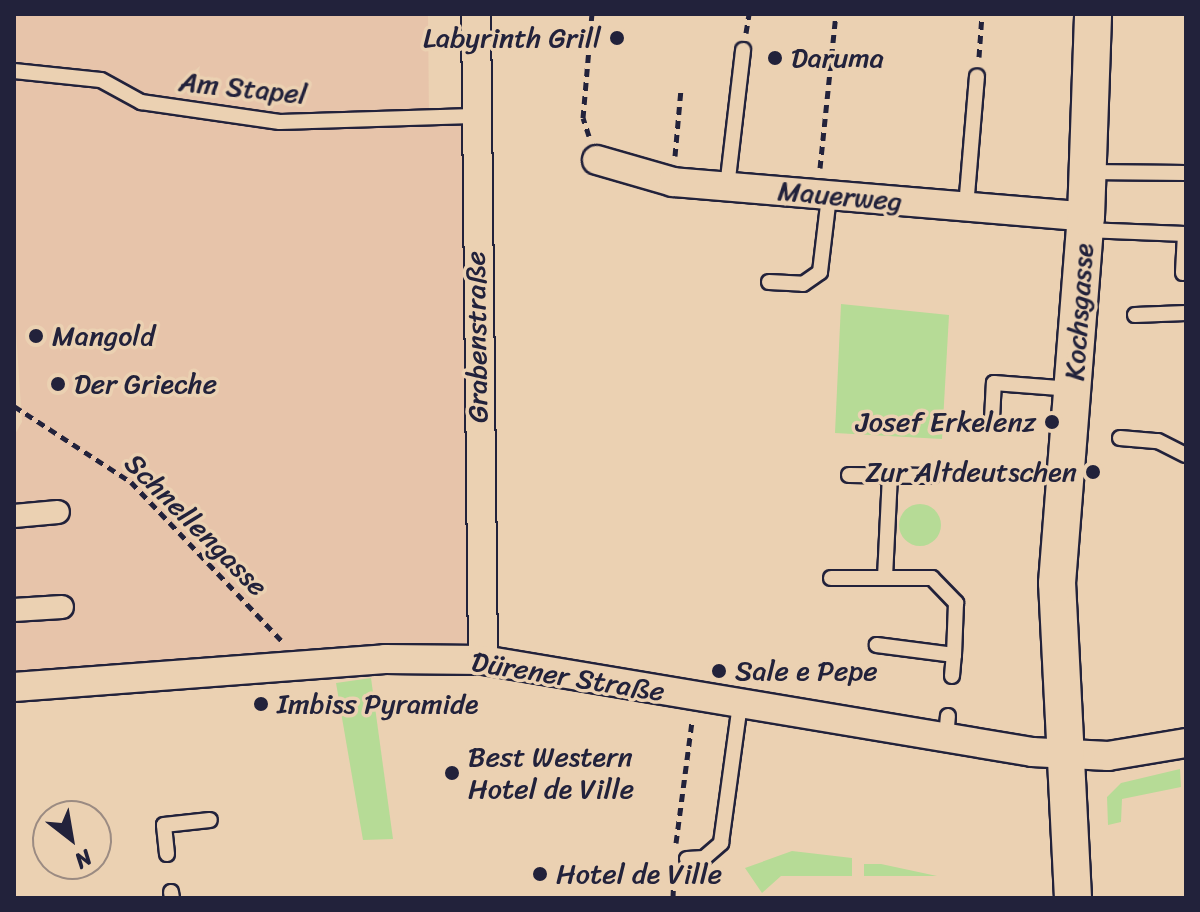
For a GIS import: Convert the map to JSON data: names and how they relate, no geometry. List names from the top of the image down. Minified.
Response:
{"streets":{"street":["Mauerweg","Kochsgasse","Grabenstraße","Dürener Straße"],"lane":["Am Stapel"],"path":["Schnellengasse"]},"crossings":[["Am Stapel","Grabenstraße"],["Mauerweg","Kochsgasse"],["Kochsgasse","Dürener Straße"],["Grabenstraße","Dürener Straße"],["Schnellengasse","Dürener Straße"]],"places":["Labyrinth Grill","Daruma","Mangold","Der Grieche","Josef Erkelenz","Zur Altdeutschen","Sale e Pepe","Imbiss Pyramide","Best Western Hotel de Ville","Hotel de Ville"],"north":"bottom right"}
